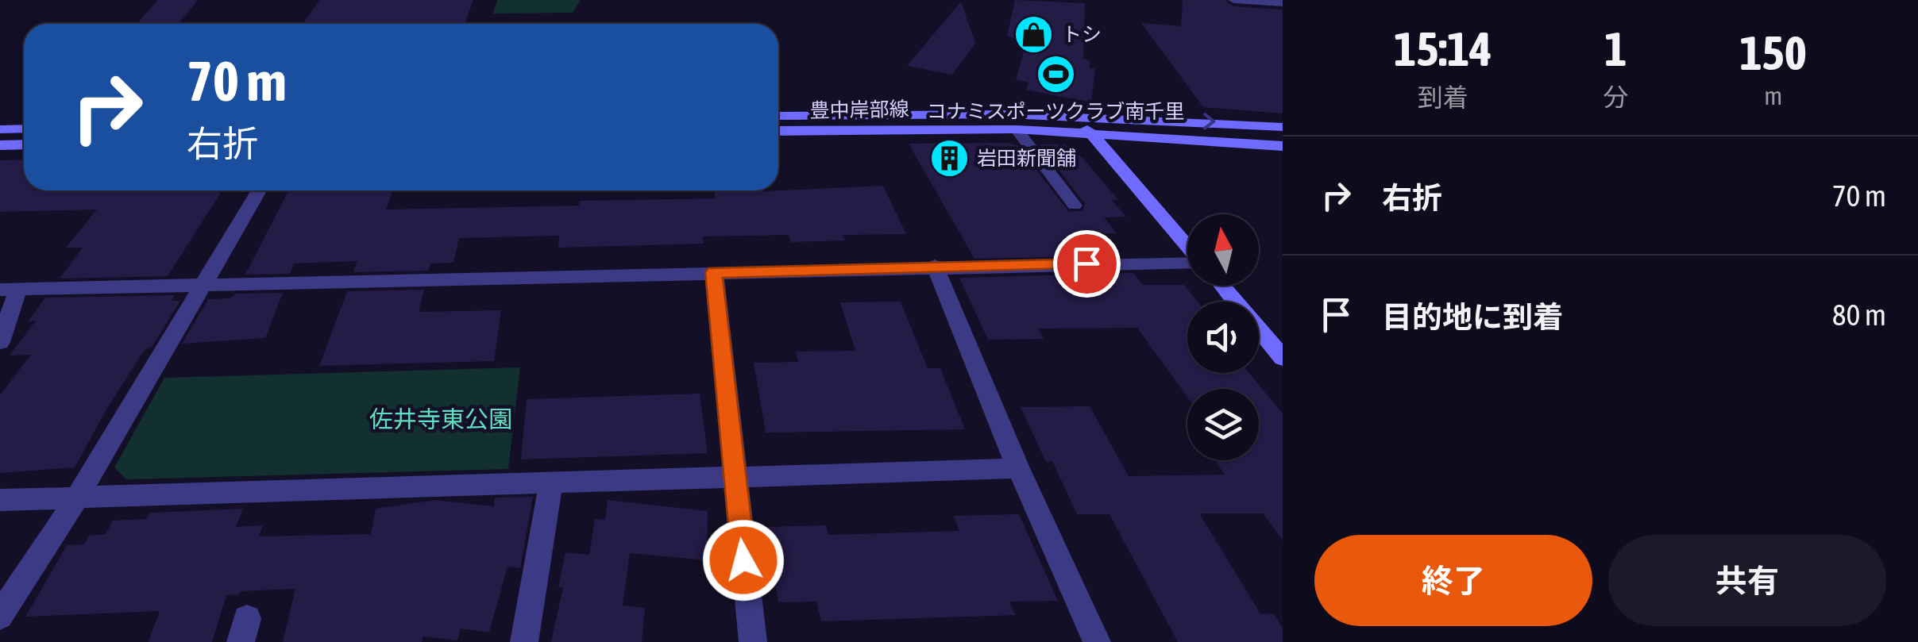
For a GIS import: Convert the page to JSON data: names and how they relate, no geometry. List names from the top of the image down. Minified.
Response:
{"streets":{"street":["豊中岸部線"]},"parks":["佐井寺東公園"],"places":{"shop":["トシ"],"sports":["コナミスポーツクラブ南千里"],"building":["岩田新聞舗"]},"north":"top","page":{"eta":["15:14","到着","1","分","150","m"],"turn":["70 m","右折"],"list":[{"name":"右折","value":"70 m"},{"name":"目的地に到着","value":"80 m"}],"buttons":["終了","共有"]}}
